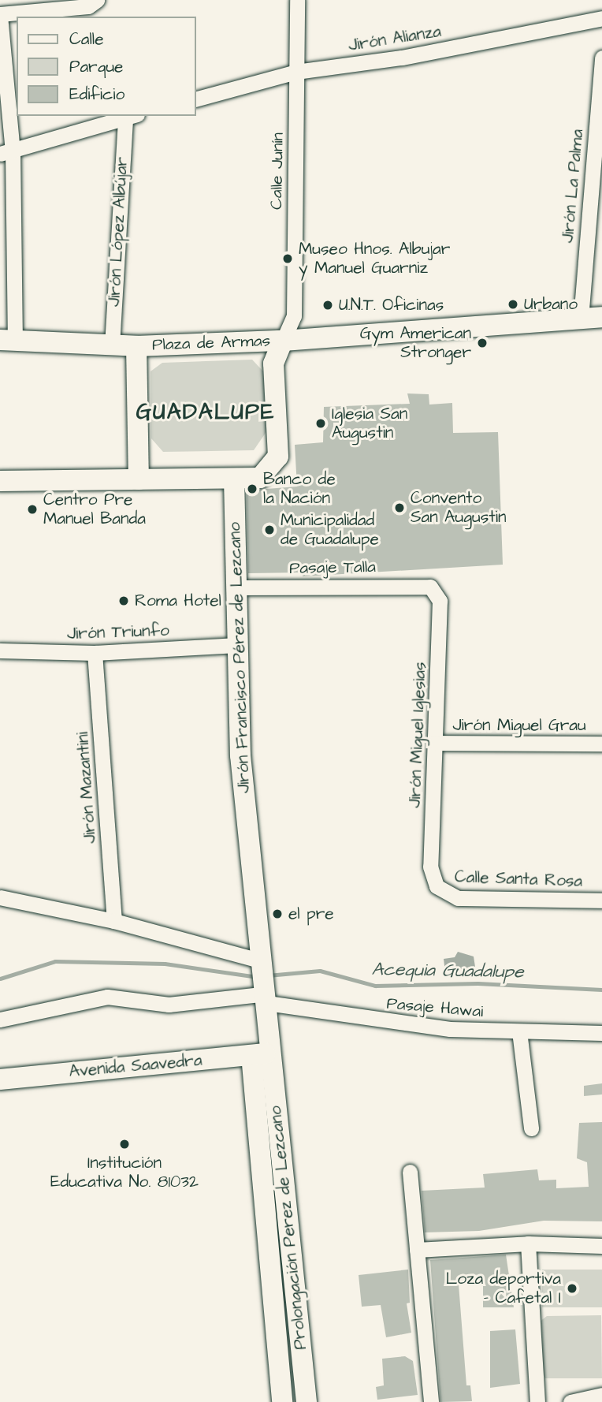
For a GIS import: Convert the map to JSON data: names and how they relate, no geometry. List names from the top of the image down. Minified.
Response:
{"streets":{"street":["Jirón Alianza","Calle Junín","Jirón La Palma","Jirón López Albújar","Plaza de Armas","Pasaje Talla","Jirón Triunfo","Jirón Francisco Pérez de Lezcano","Jirón Miguel Grau","Jirón Miguel Iglesias","Jirón Mazantini","Calle Santa Rosa","Pasaje Hawai","Avenida Saavedra","Prolongación Perez de Lezcano"]},"crossings":[["Jirón Alianza","Calle Junín"],["Calle Junín","Plaza de Armas"],["Jirón López Albújar","Plaza de Armas"],["Plaza de Armas","Jirón Francisco Pérez de Lezcano"],["Pasaje Talla","Jirón Francisco Pérez de Lezcano"],["Pasaje Talla","Jirón Miguel Iglesias"],["Jirón Triunfo","Jirón Francisco Pérez de Lezcano"],["Jirón Triunfo","Jirón Mazantini"],["Jirón Francisco Pérez de Lezcano","Pasaje Hawai"],["Jirón Francisco Pérez de Lezcano","Avenida Saavedra"],["Jirón Francisco Pérez de Lezcano","Prolongación Perez de Lezcano"],["Jirón Miguel Grau","Jirón Miguel Iglesias"],["Jirón Miguel Iglesias","Calle Santa Rosa"],["Avenida Saavedra","Prolongación Perez de Lezcano"]],"districts":["GUADALUPE"],"water":["Acequia Guadalupe"],"places":["Museo Hnos. Albujar y Manuel Guarniz","Urbano","U.N.T. Oficinas","Gym American Stronger","Iglesia San Augustin","Banco de la Nación","Convento San Augustin","Centro Pre Manuel Banda","Municipalidad de Guadalupe","Roma Hotel","el pre","Institución Educativa No. 81032","Loza deportiva - Cafetal I"],"legend":["Calle","Parque","Edificio"]}
